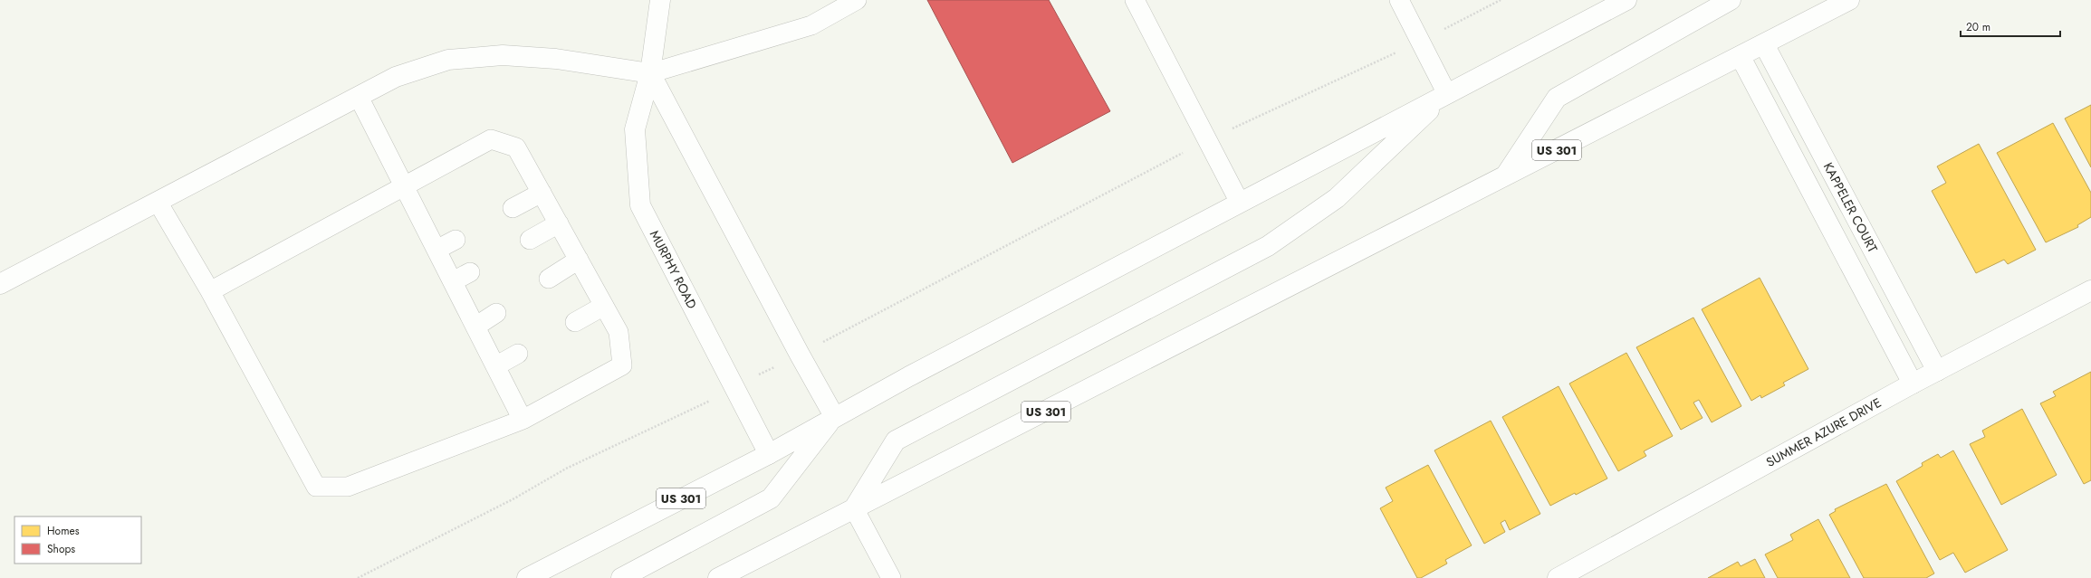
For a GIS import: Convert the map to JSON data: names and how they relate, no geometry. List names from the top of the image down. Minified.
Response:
{"streets":{"main road":["US 301","KAPPELER COURT","MURPHY ROAD","SUMMER AZURE DRIVE"]},"crossings":[["US 301","KAPPELER COURT"],["US 301","MURPHY ROAD"],["KAPPELER COURT","SUMMER AZURE DRIVE"]],"legend":["Homes","Shops"],"scale_bar":"20 m"}
